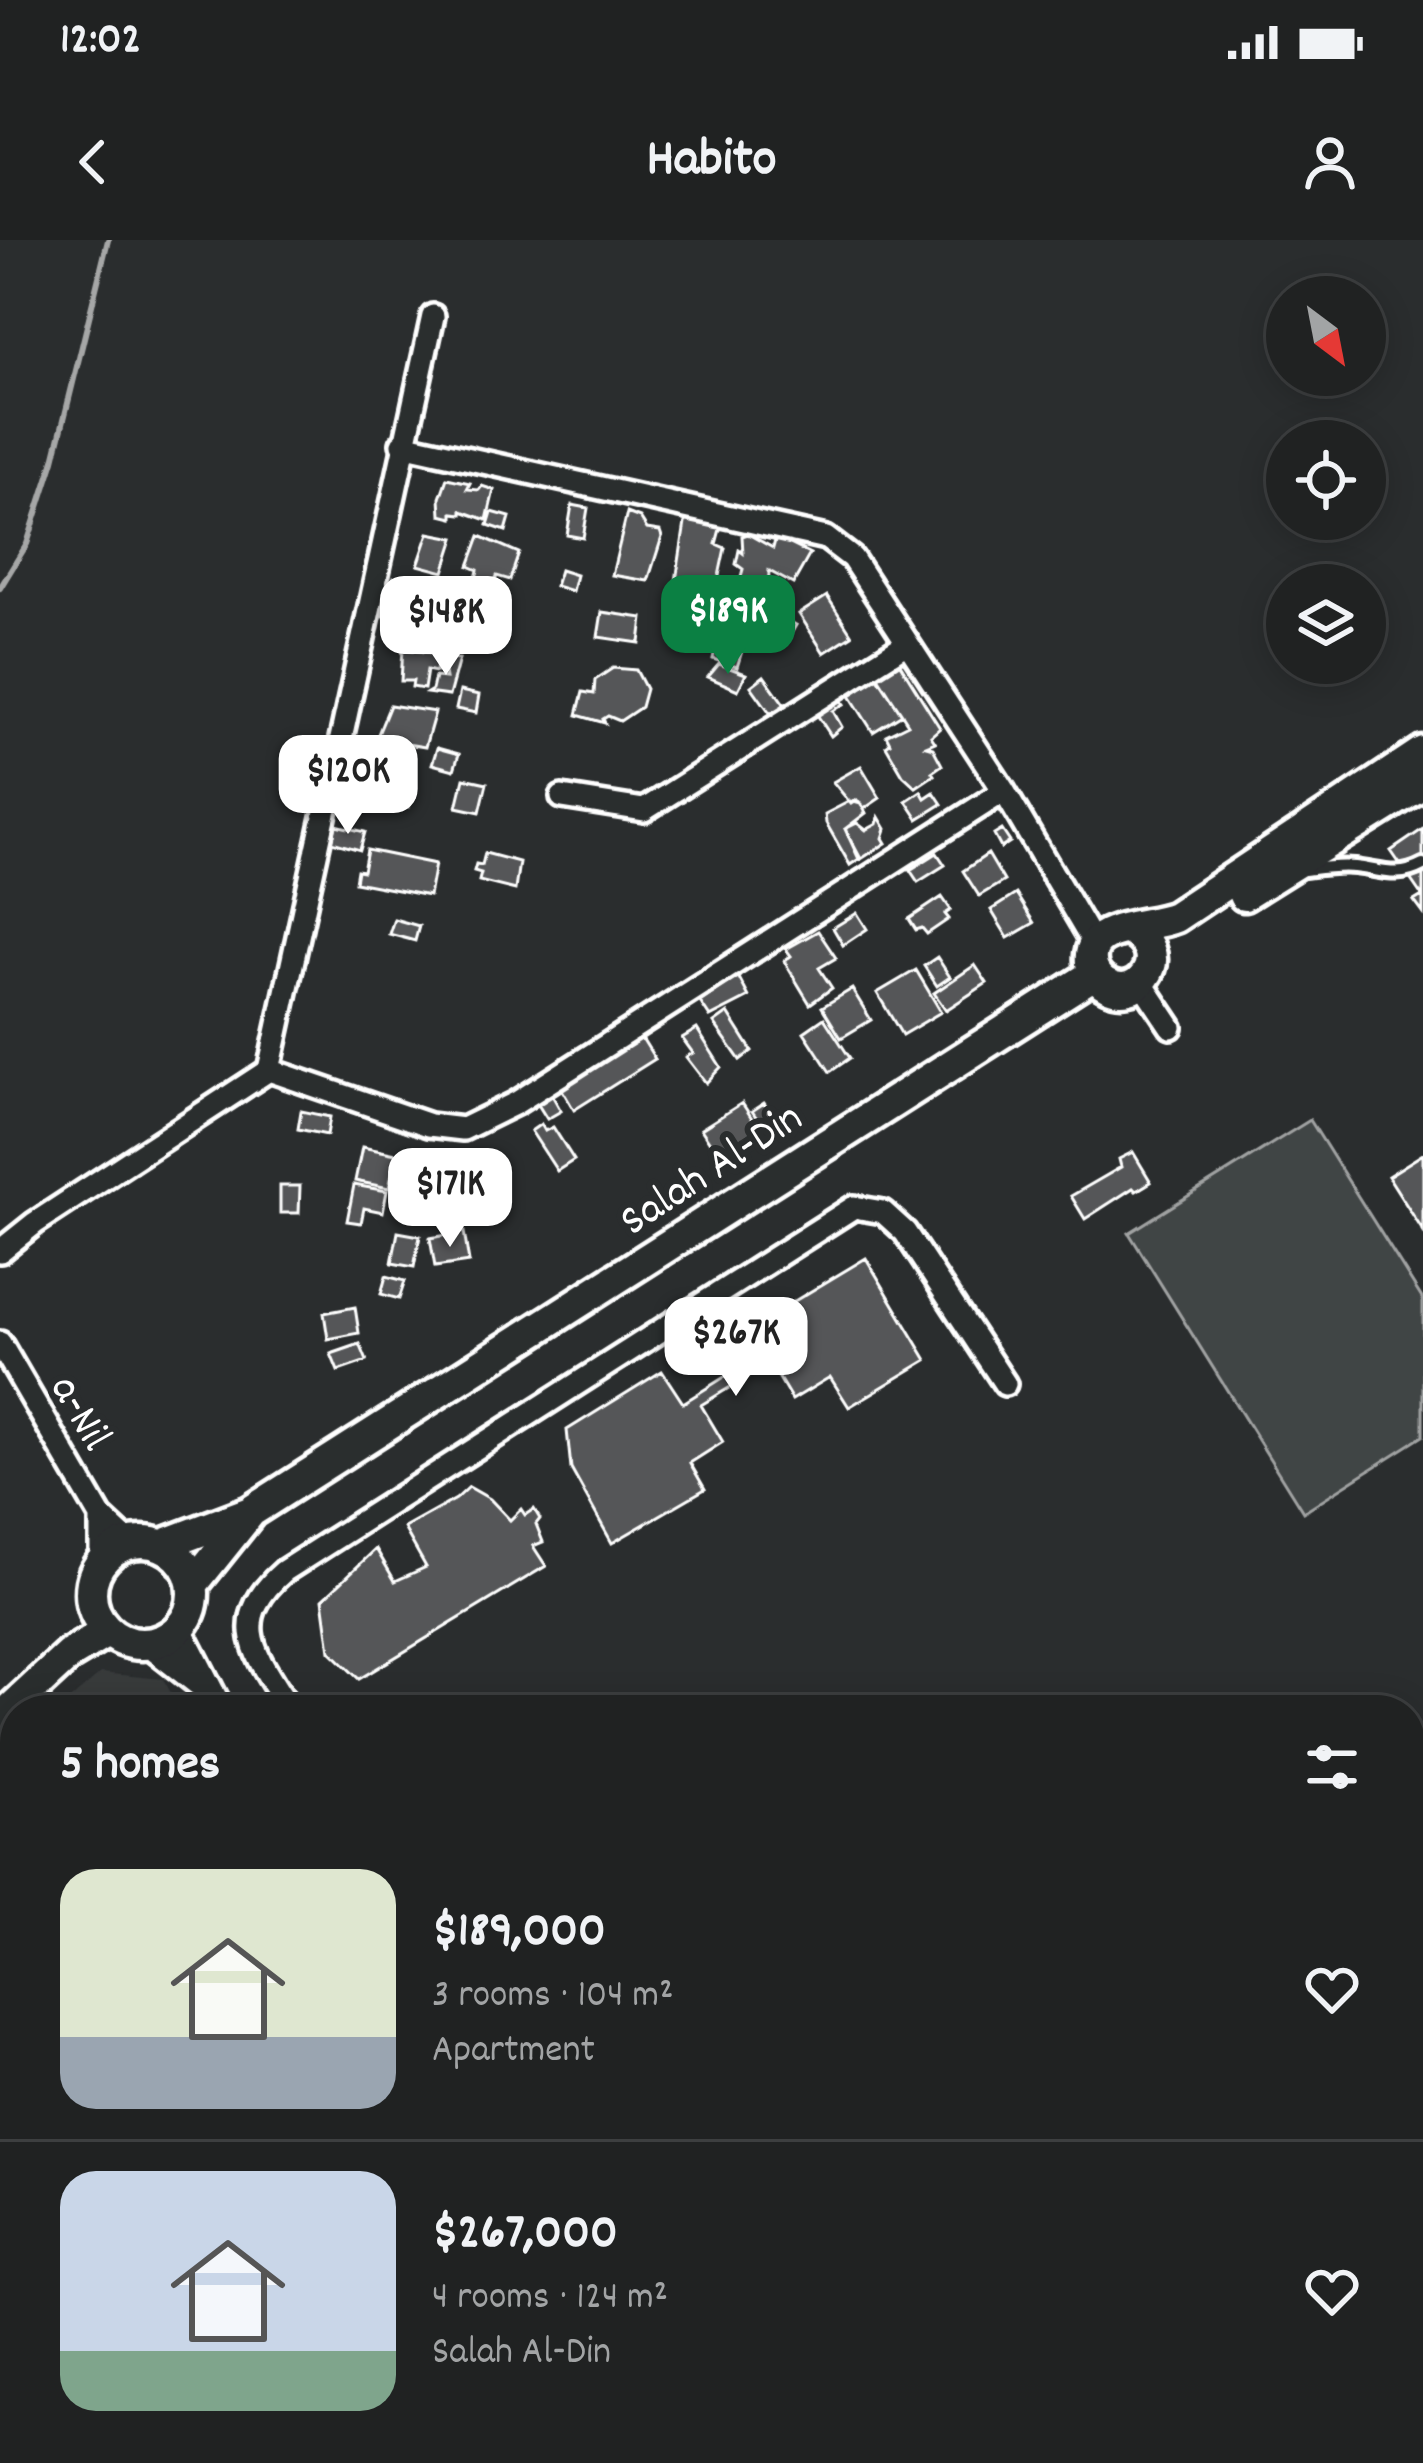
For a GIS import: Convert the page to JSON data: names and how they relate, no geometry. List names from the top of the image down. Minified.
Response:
{"streets":{"main road":["Salah Al-Din"],"street":["a-Nil"]},"crossings":[["Salah Al-Din","a-Nil"]],"north":"bottom right","page":{"status":"12:02","header":"Habito","price":["$189K","$148K","$120K","$171K","$267K"],"heading":"5 homes","list":[{"name":"$189,000","note":"3 rooms · 104 m² · Apartment"},{"name":"$267,000","note":"4 rooms · 124 m² · Salah Al-Din"}]}}
